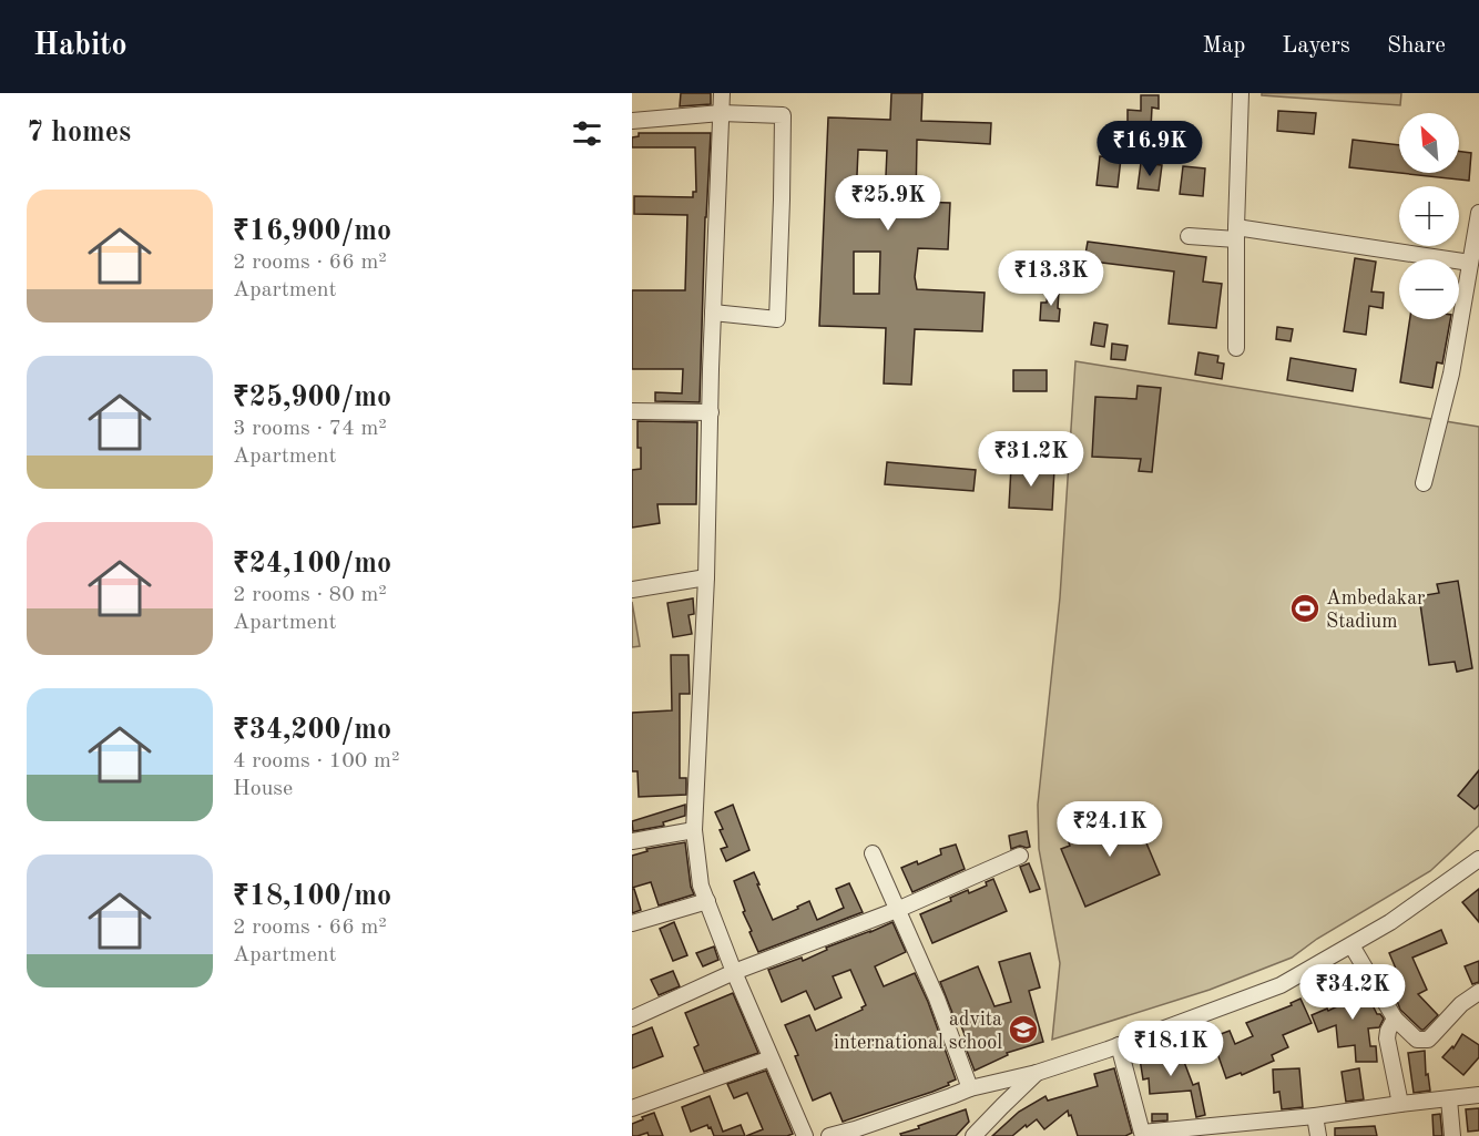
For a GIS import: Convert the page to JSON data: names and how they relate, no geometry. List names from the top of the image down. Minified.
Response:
{"places":{"sports":["Ambedakar Stadium"],"school or university":["advita international school"]},"north":"top left","page":{"header":"Habito","nav":["Map","Layers","Share"],"heading":"7 homes","map_buttons":["+","−"],"price":["₹16.9K","₹25.9K","₹13.3K","₹31.2K","₹24.1K","₹34.2K","₹18.1K"],"list":[{"name":"₹16,900/mo","note":"2 rooms · 66 m² · Apartment"},{"name":"₹25,900/mo","note":"3 rooms · 74 m² · Apartment"},{"name":"₹24,100/mo","note":"2 rooms · 80 m² · Apartment"},{"name":"₹34,200/mo","note":"4 rooms · 100 m² · House"},{"name":"₹18,100/mo","note":"2 rooms · 66 m² · Apartment"}]}}
